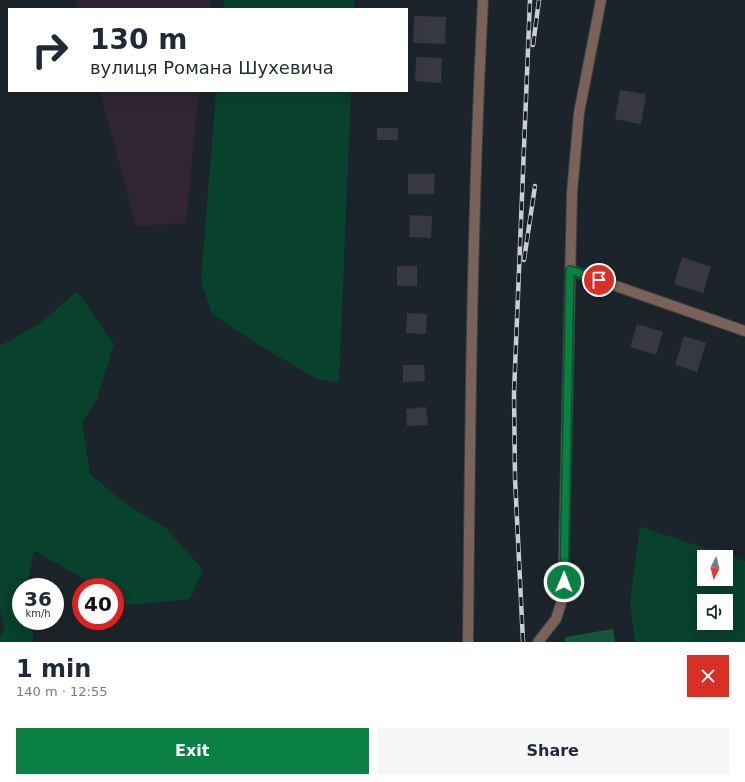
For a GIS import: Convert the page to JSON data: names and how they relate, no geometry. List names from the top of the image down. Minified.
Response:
{"north":"bottom","page":{"turn":["130 m","вулиця Романа Шухевича"],"speed":"36 km/h","limit":"40","heading":["1 min","140 m · 12:55"],"buttons":["Exit","Share"]}}
